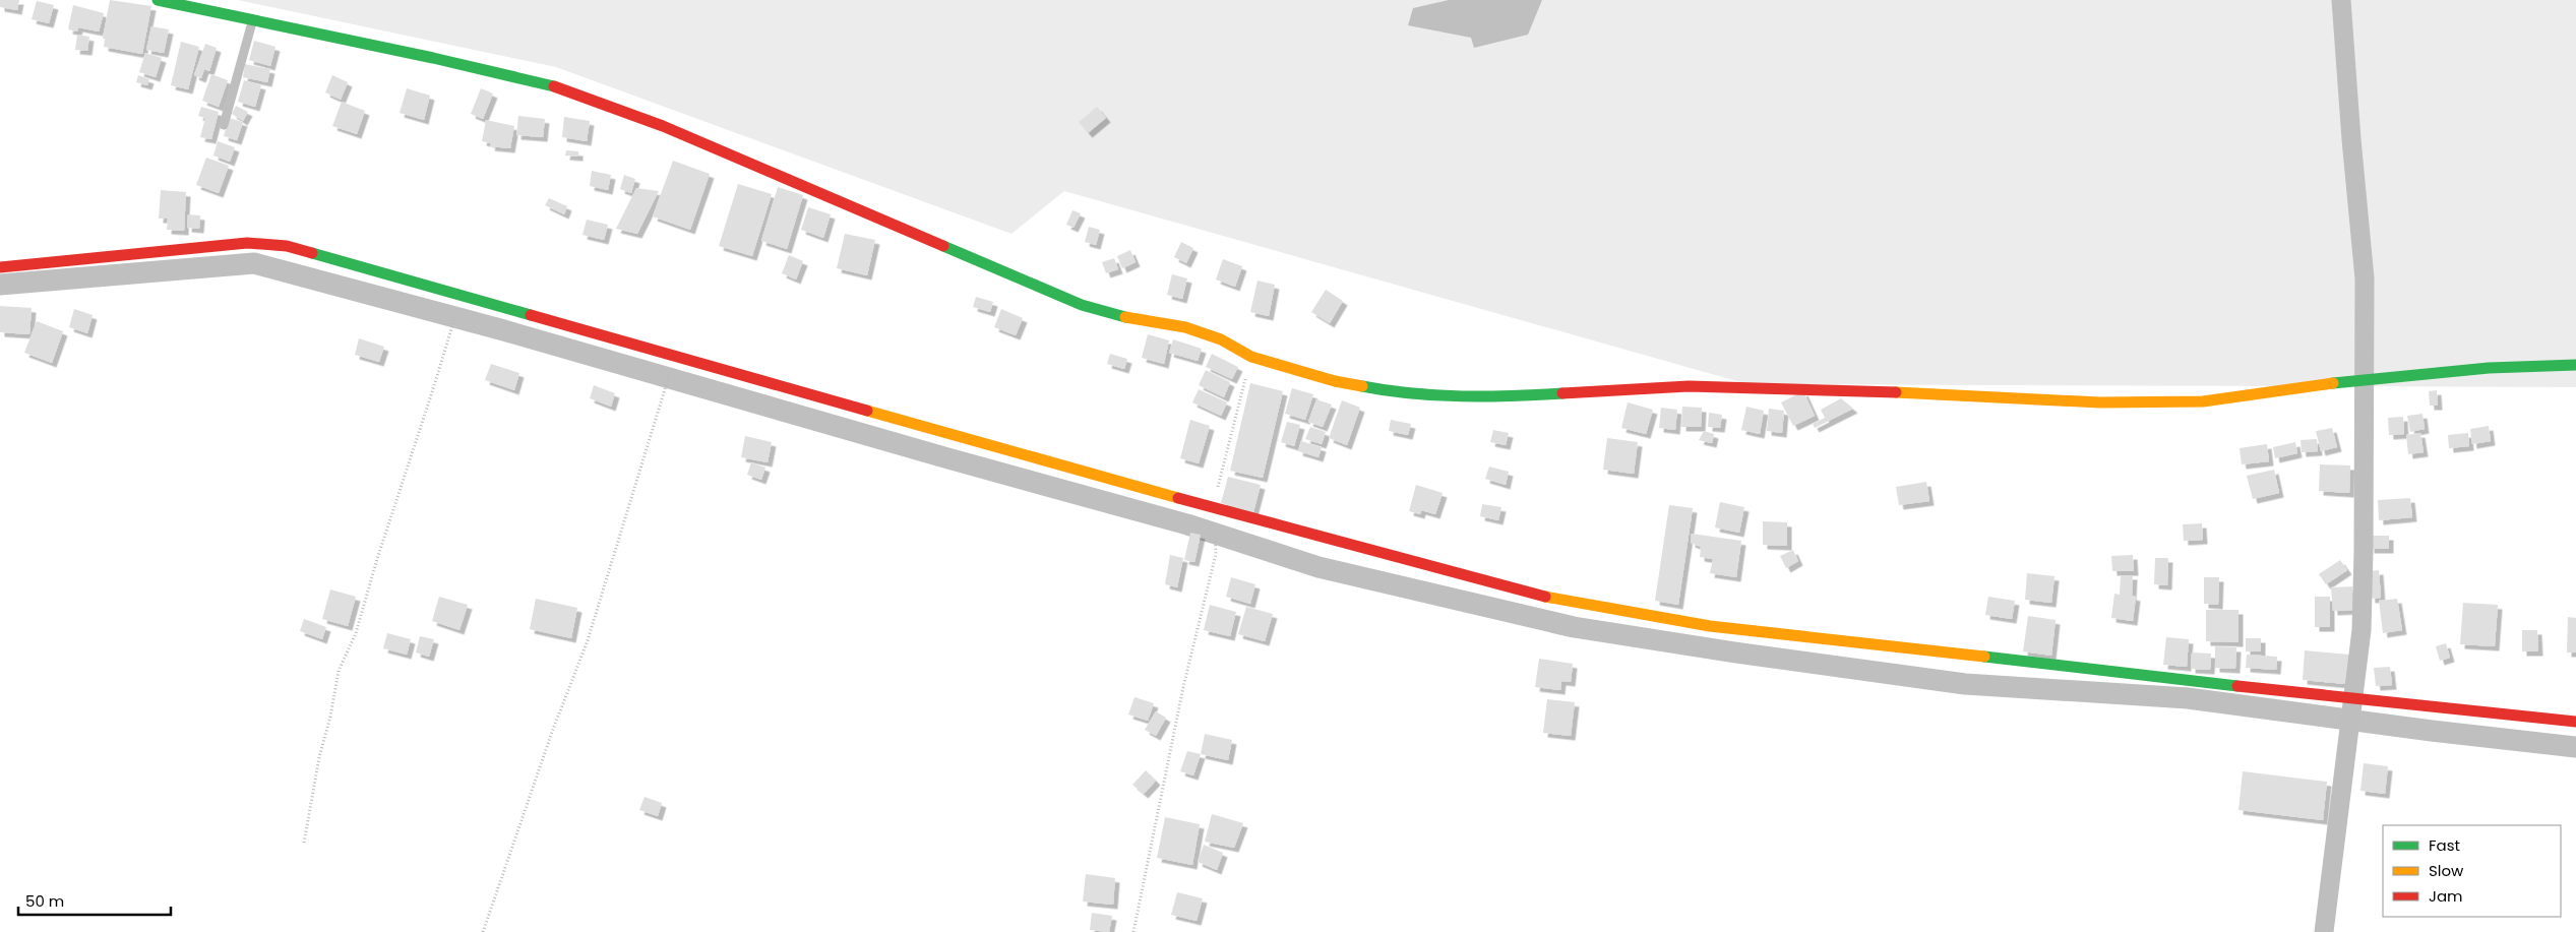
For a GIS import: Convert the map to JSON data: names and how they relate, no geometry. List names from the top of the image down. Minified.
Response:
{"legend":["Fast","Slow","Jam"],"scale_bar":"50 m"}
